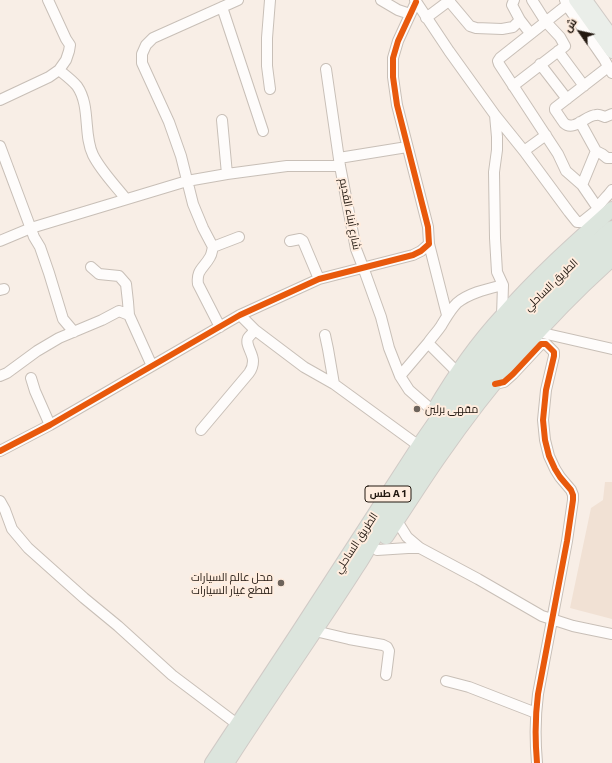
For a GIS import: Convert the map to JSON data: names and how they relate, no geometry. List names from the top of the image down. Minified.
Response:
{"streets":{"highway":["الطريق الساحلي","طس A 1"],"street":["شارع أبناء القديم"]},"places":["مقهى برلين","محل عالم السيارات لقطع غيار السيارات"],"north":"top left"}
